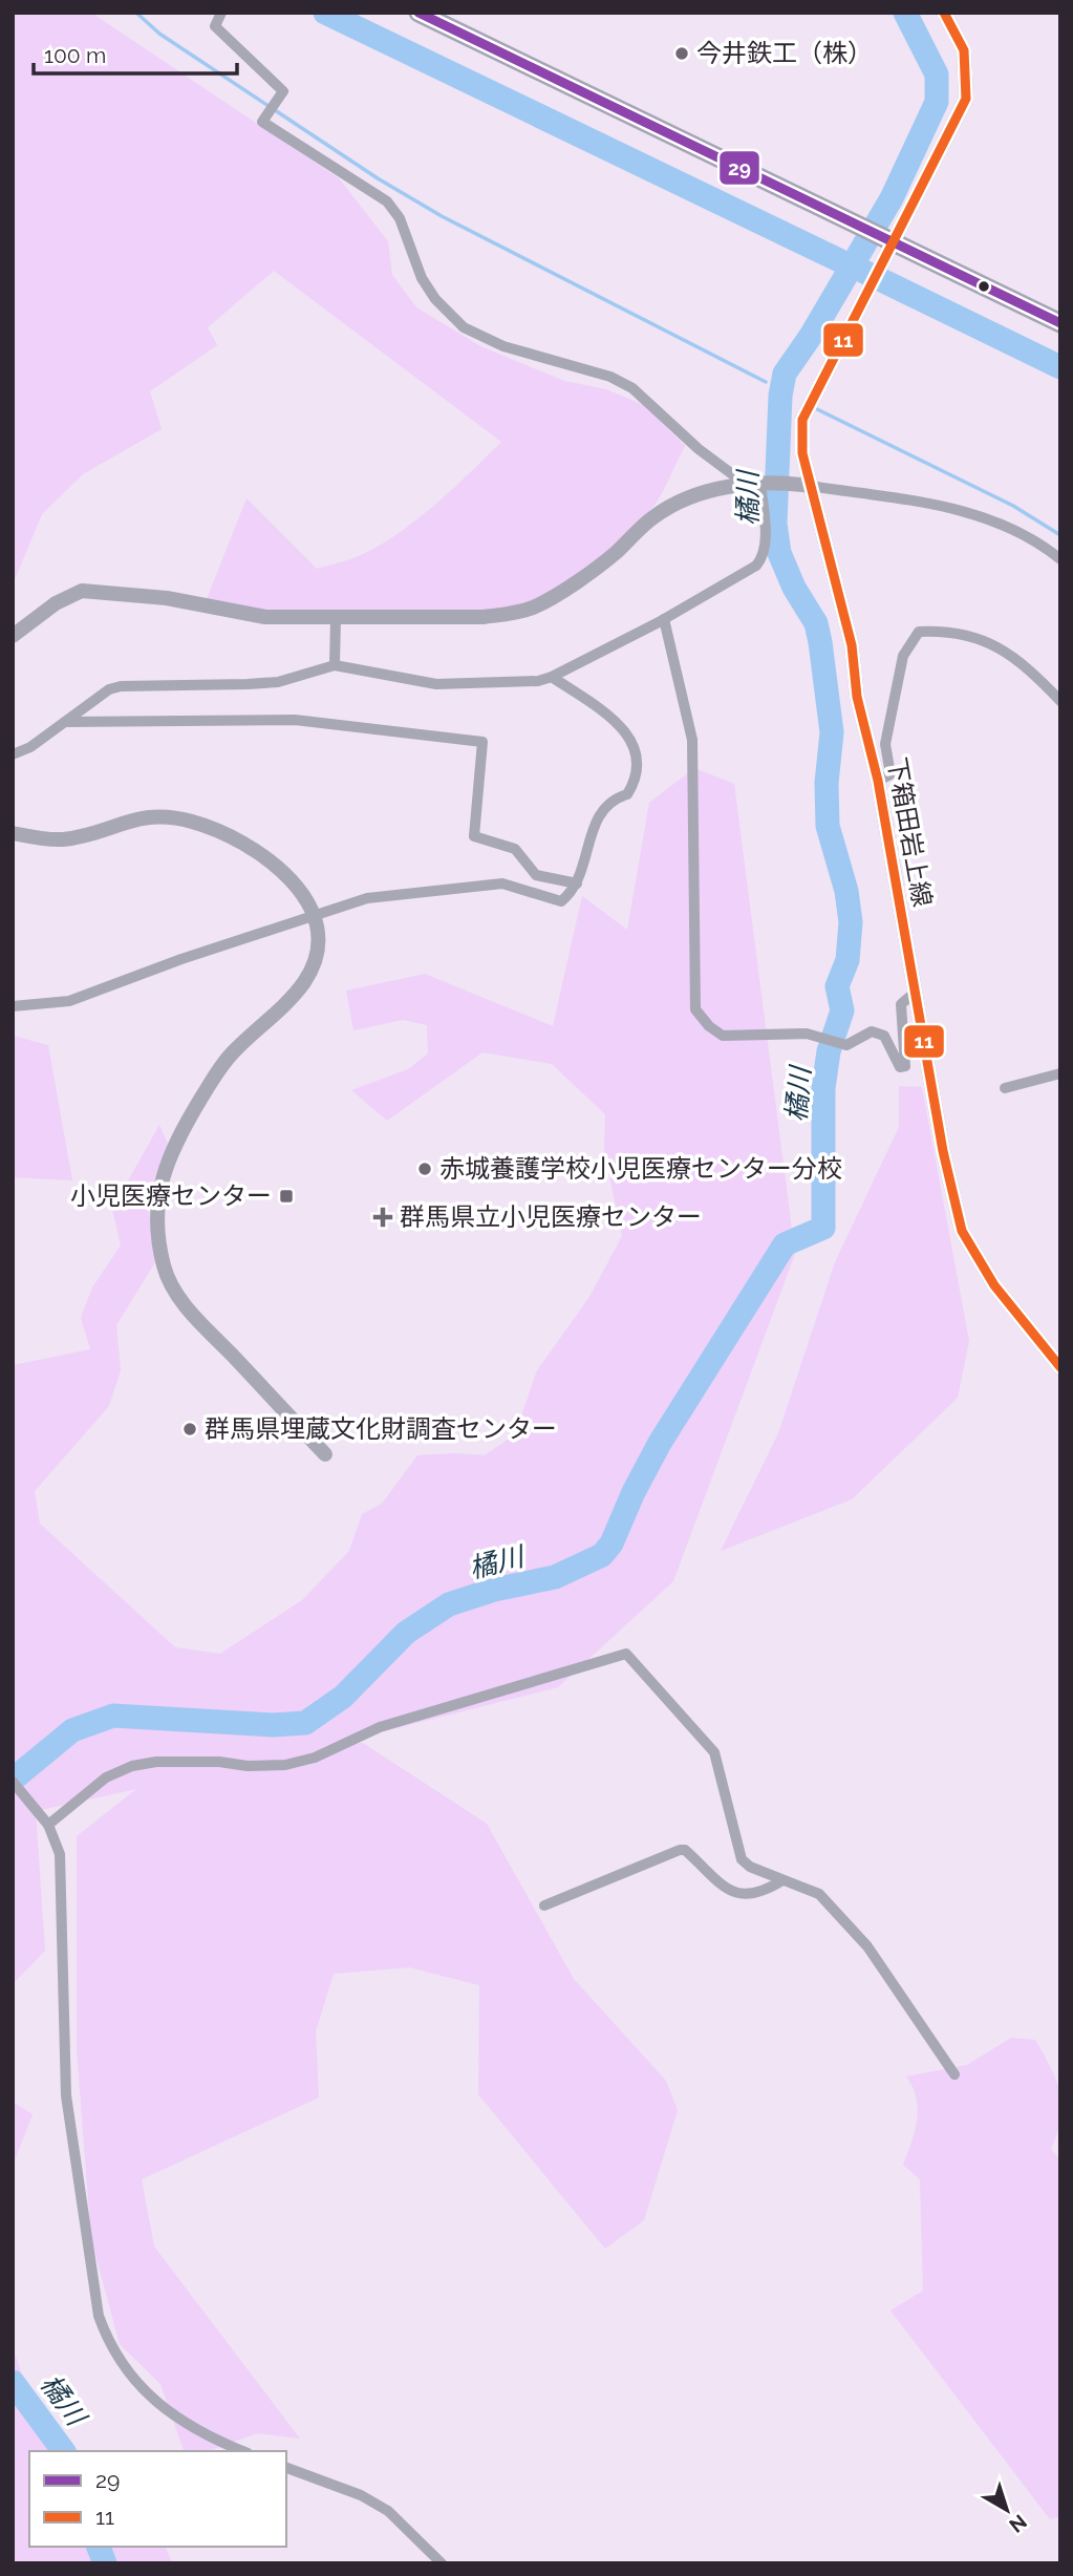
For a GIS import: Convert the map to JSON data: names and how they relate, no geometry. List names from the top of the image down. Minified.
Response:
{"streets":{"street":["下箱田岩上線"]},"water":["橘川"],"places":{"other":["今井鉄工（株）","赤城養護学校小児医療センター分校","群馬県埋蔵文化財調査センター"],"transit":["小児医療センター"],"health":["群馬県立小児医療センター"]},"lines":["transit line 29","transit line 11"],"legend":["29","11"],"scale_bar":"100 m","north":"bottom right"}
